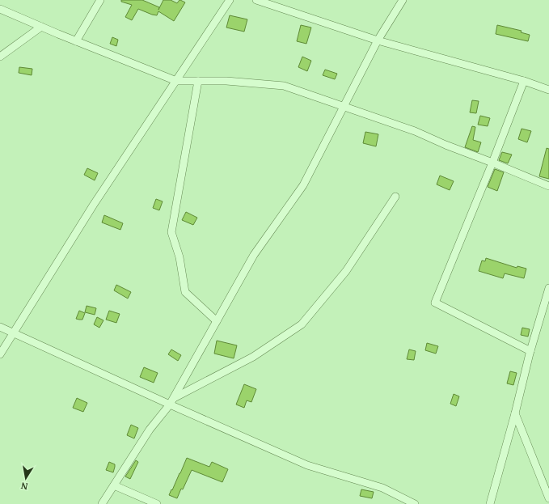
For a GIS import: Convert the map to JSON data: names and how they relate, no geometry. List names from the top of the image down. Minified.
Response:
{"north":"bottom"}
